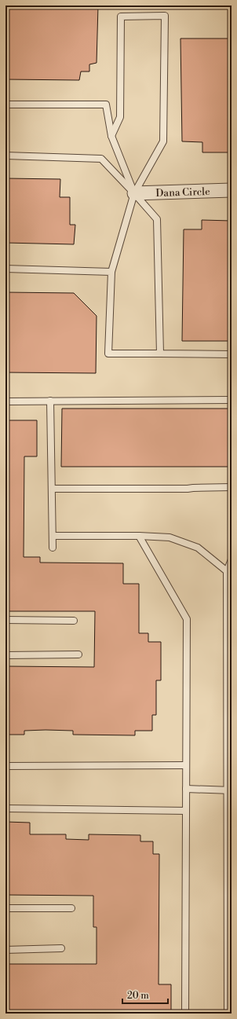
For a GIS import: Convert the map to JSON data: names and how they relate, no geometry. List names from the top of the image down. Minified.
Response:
{"streets":{"street":["Dana Circle"]},"scale_bar":"20 m"}
